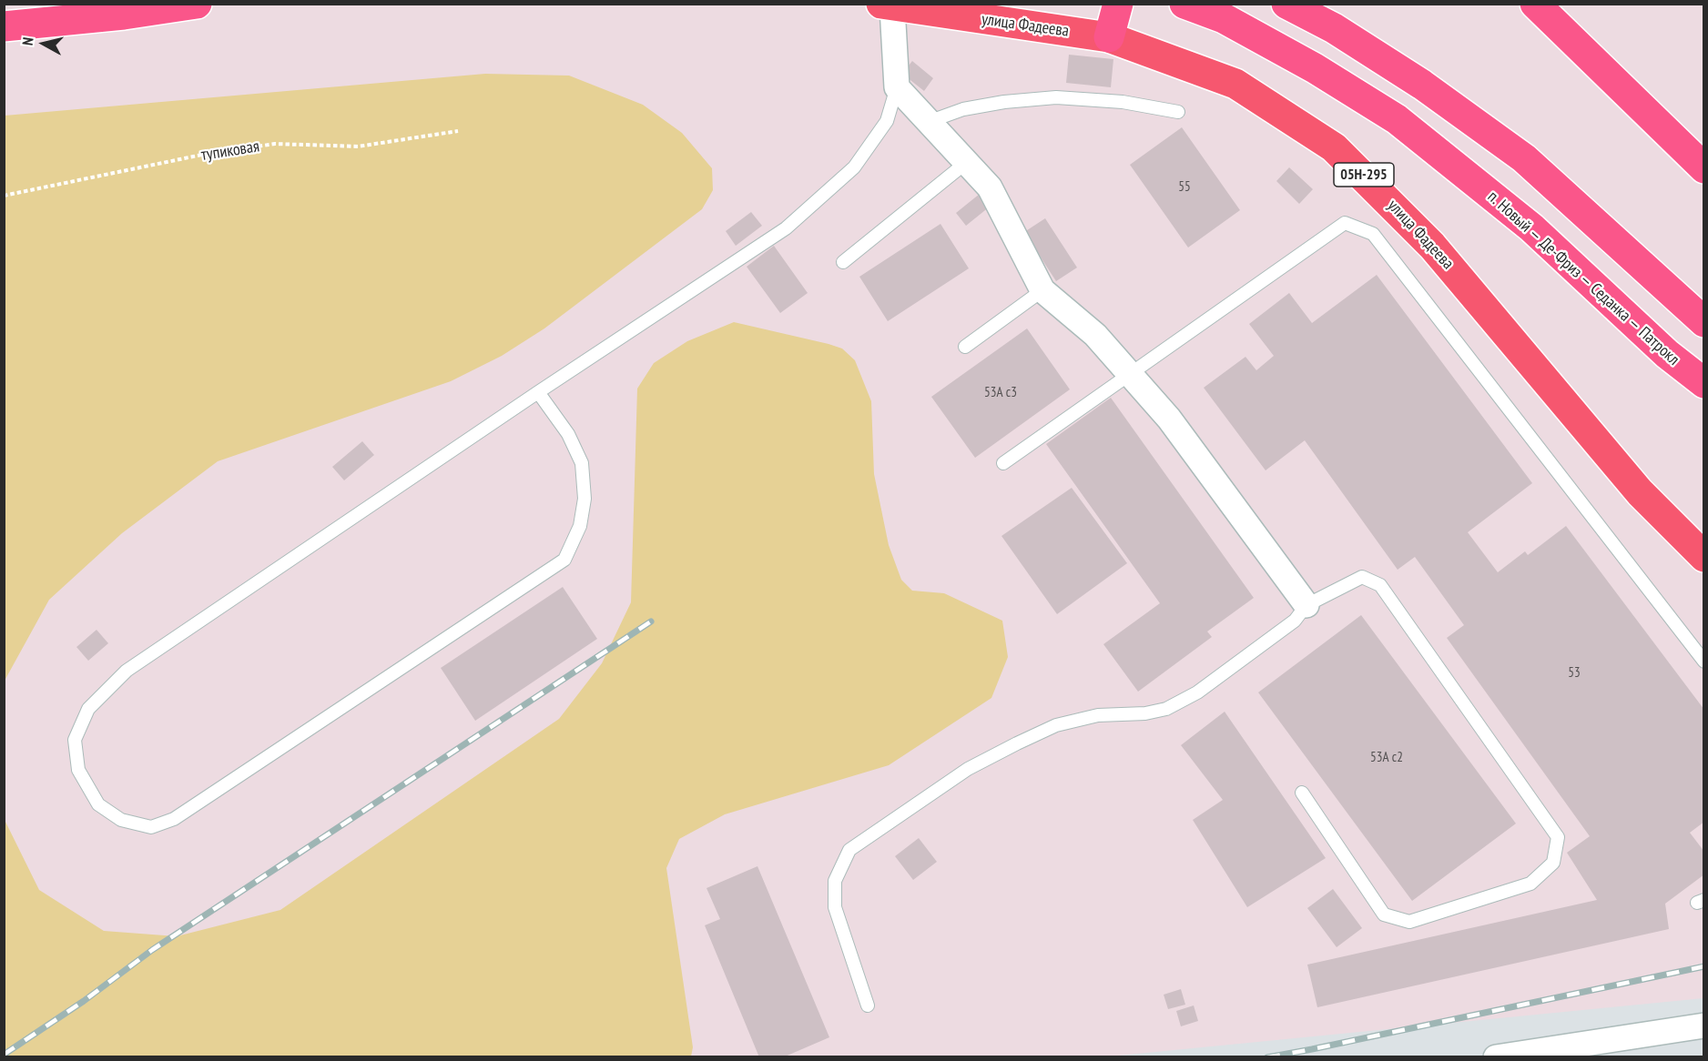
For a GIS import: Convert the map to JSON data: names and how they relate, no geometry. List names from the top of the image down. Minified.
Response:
{"streets":{"highway":["п. Новый — Де-Фриз — Седанка — Патрокл"],"main road":["улица Фадеева","05Н-295"],"path":["тупиковая"]},"house_numbers":["55","53А с3","53","53А с2"],"north":"left"}
